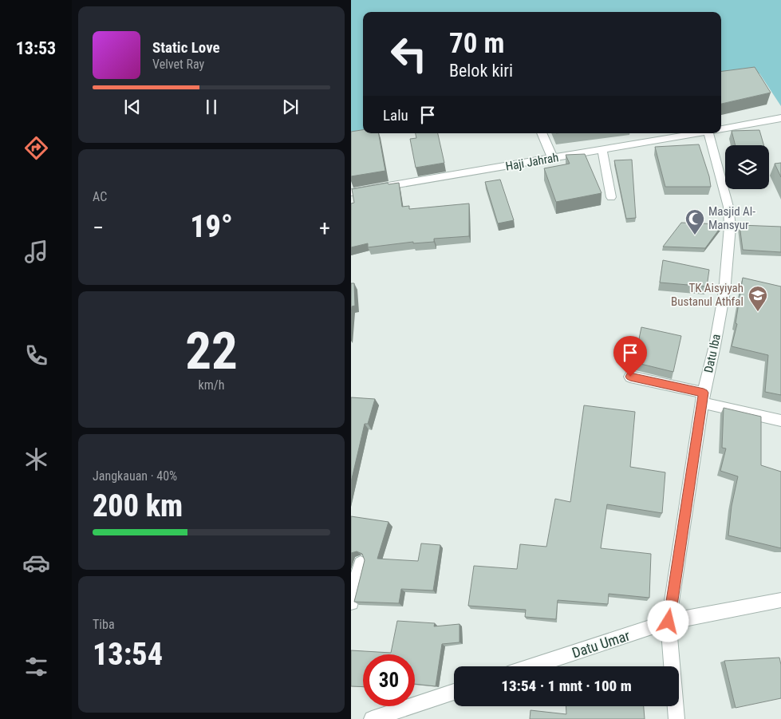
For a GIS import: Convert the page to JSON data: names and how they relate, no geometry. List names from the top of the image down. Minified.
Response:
{"streets":{"street":["Haji Jahrah","Datu Iba","Datu Umar"]},"crossings":[["Datu Iba","Datu Umar"]],"places":{"mosque":["Masjid Al- Mansyur"],"school or university":["TK Aisyiyah Bustanul Athfal"]},"page":{"tabs":"13:53","turn":["70 m","Belok kiri"],"song":["Static Love","Velvet Ray"],"then":"Lalu","tile":["AC",["22","km/h"],["Jangkauan · 40%","200 km"],["Tiba","13:54"]],"heat":["−","19°","+"],"limit":"30","trip":"13:54 · 1 mnt · 100 m"}}
